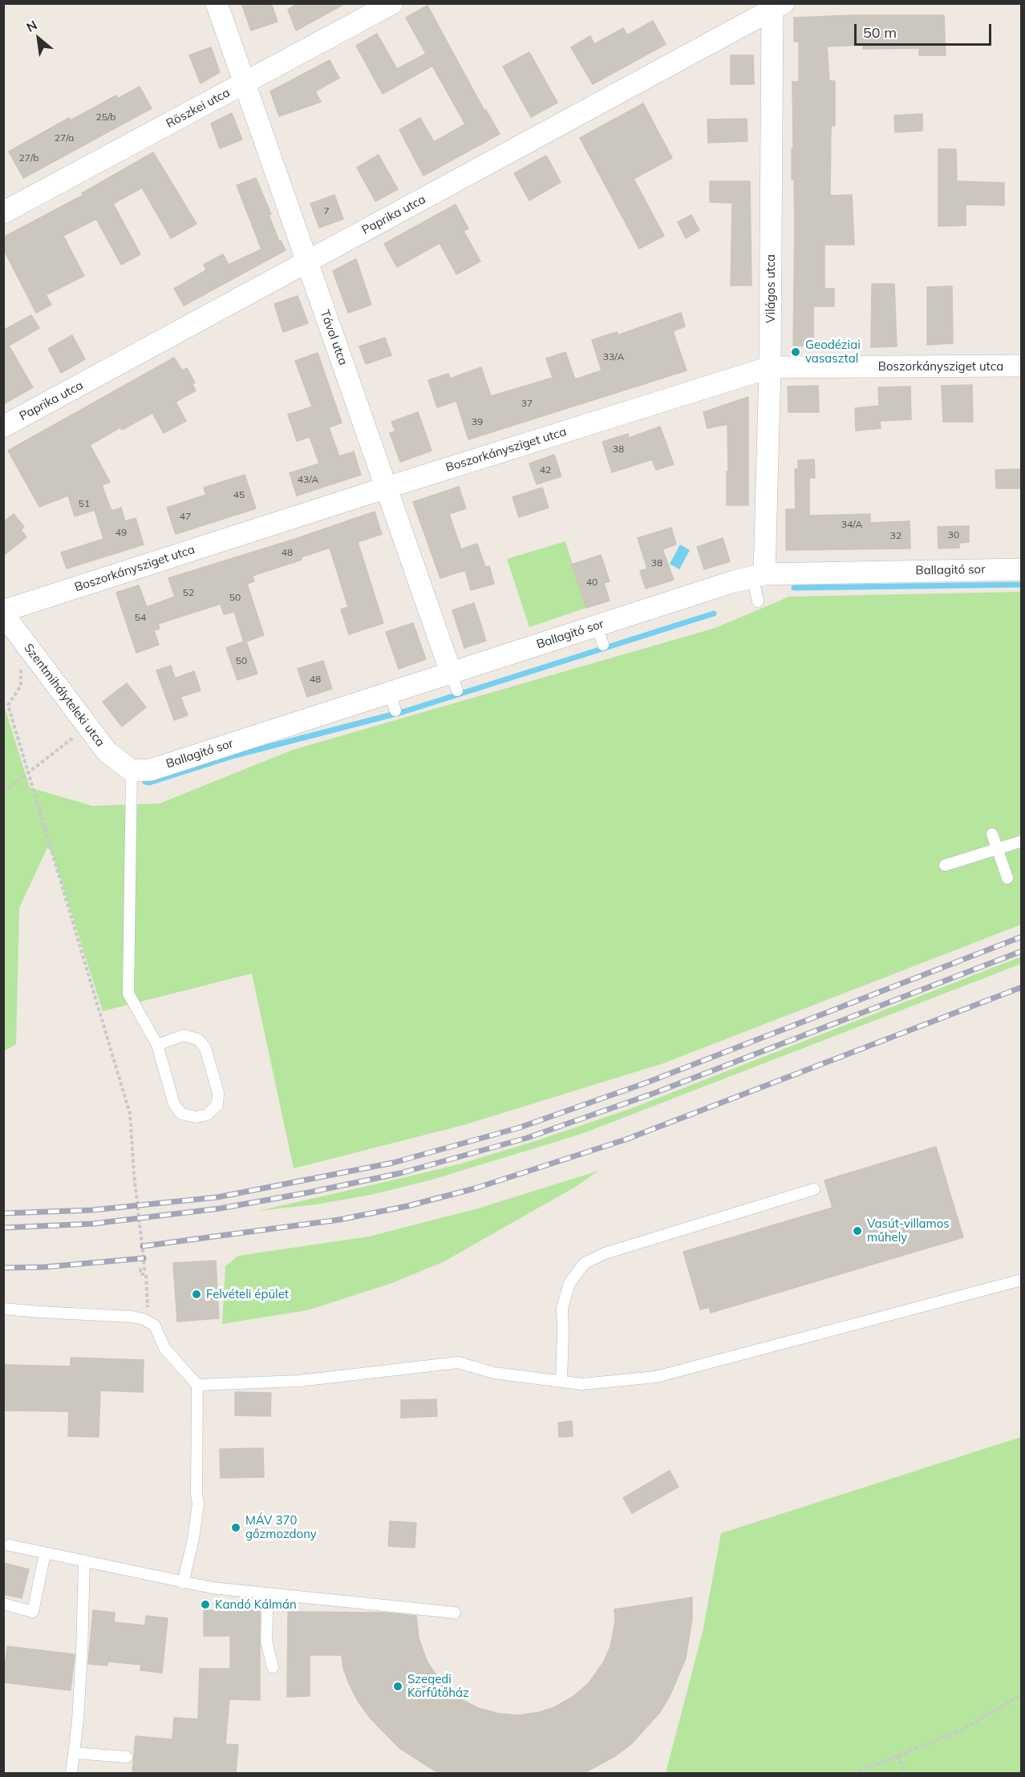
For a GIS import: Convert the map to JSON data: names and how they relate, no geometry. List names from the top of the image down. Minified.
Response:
{"streets":{"street":["Röszkei utca","Paprika utca","Világos utca","Távol utca","Boszorkánysziget utca","Ballagitó sor","Szentmihályteleki utca"]},"crossings":[["Röszkei utca","Távol utca"],["Paprika utca","Világos utca"],["Paprika utca","Távol utca"],["Világos utca","Boszorkánysziget utca"],["Világos utca","Ballagitó sor"],["Távol utca","Boszorkánysziget utca"],["Távol utca","Ballagitó sor"],["Boszorkánysziget utca","Szentmihályteleki utca"],["Ballagitó sor","Szentmihályteleki utca"]],"places":["Geodéziai vasasztal","Vasút-villamos műhely","Felvételi épület","MÁV 370 gőzmozdony","Kandó Kálmán","Szegedi Körfűtőház"],"house_numbers":["25/b","27/a","27/b","7","33/A","37","39","38","42","43/A","45","51","47","34/A","49","30","32","48","38","40","52","50","54","50","48"],"scale_bar":"50 m","north":"top left"}
